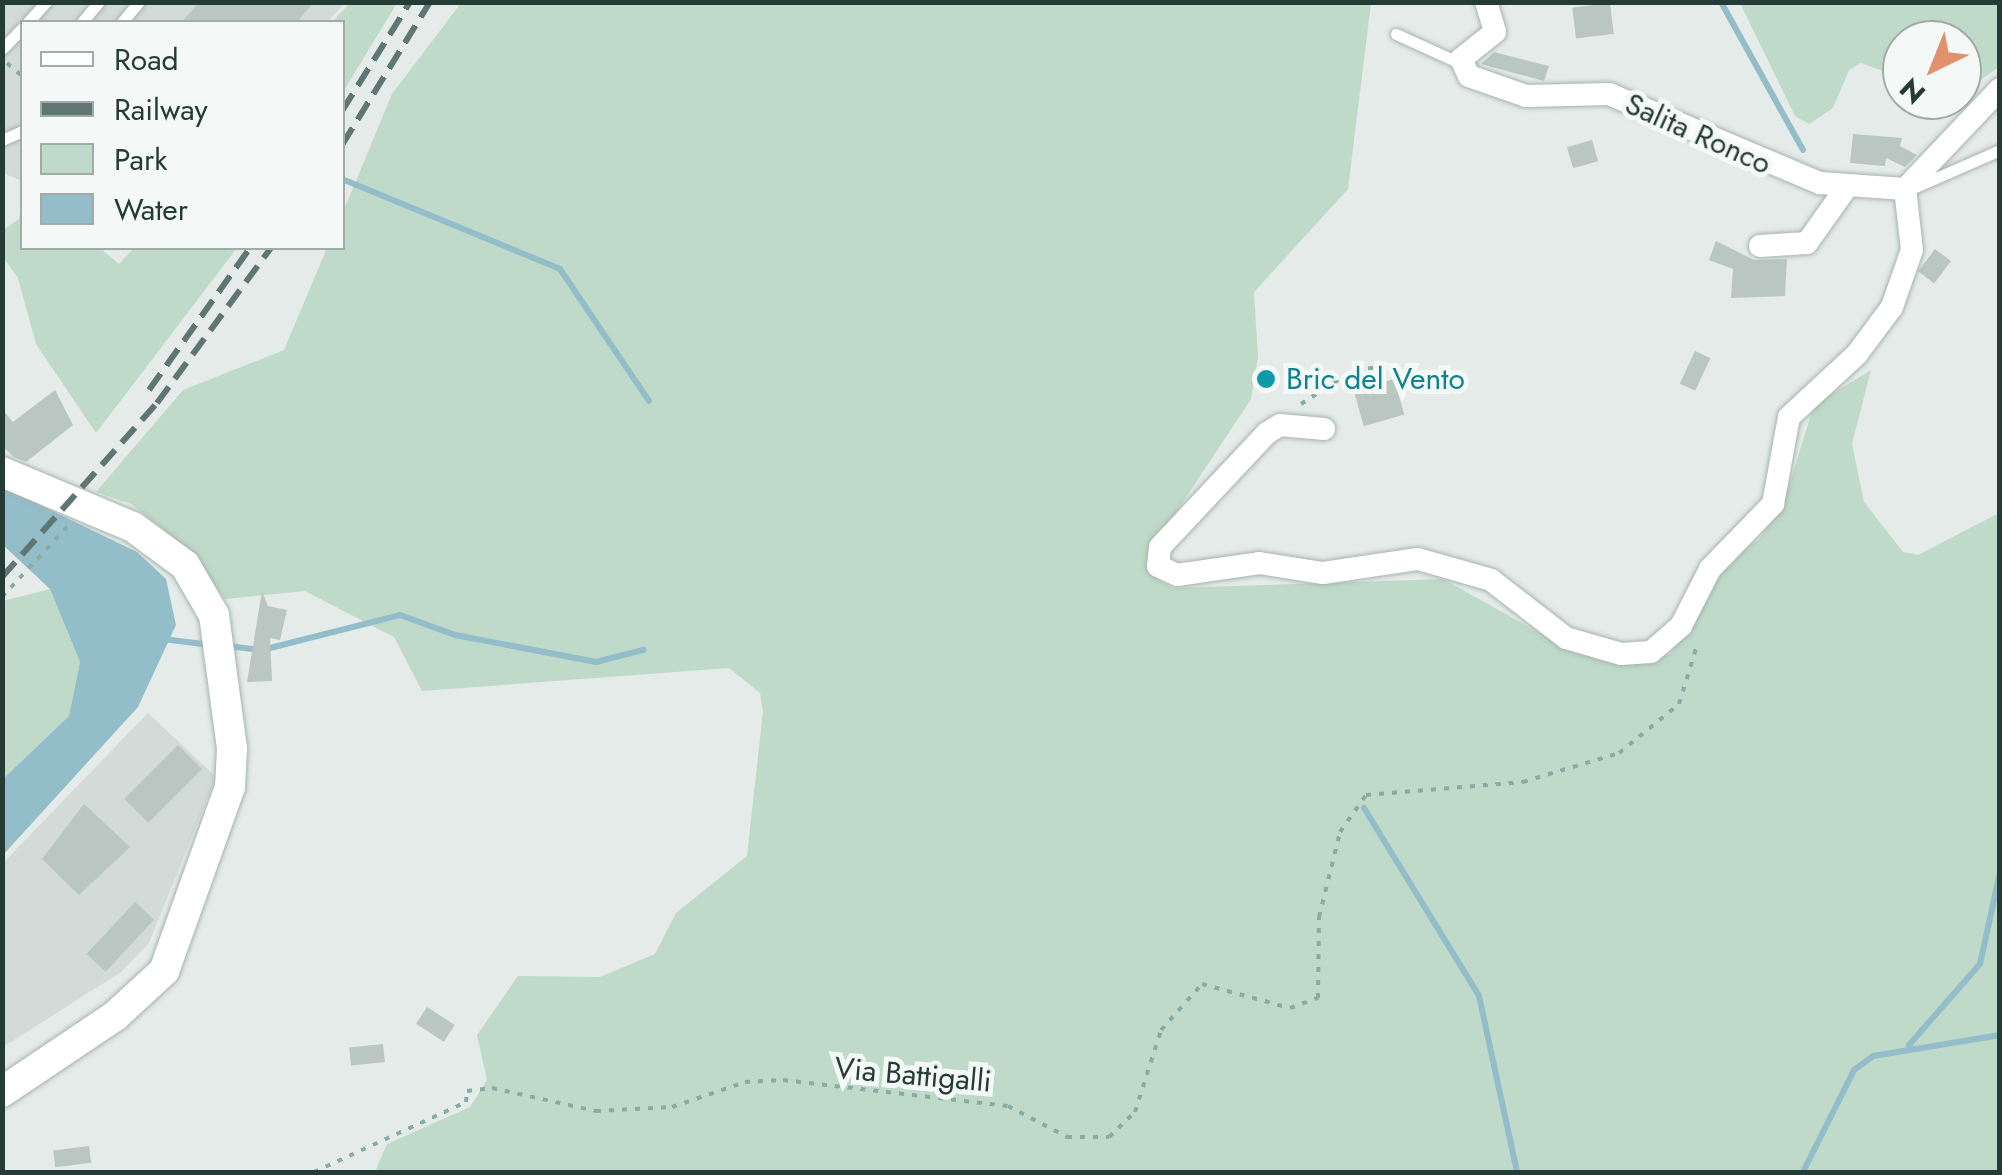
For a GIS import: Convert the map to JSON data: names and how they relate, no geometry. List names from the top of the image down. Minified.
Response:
{"streets":{"street":["Salita Ronco"],"path":["Via Battigalli"]},"places":["Bric del Vento"],"legend":["Road","Railway","Park","Water"],"north":"bottom left"}
